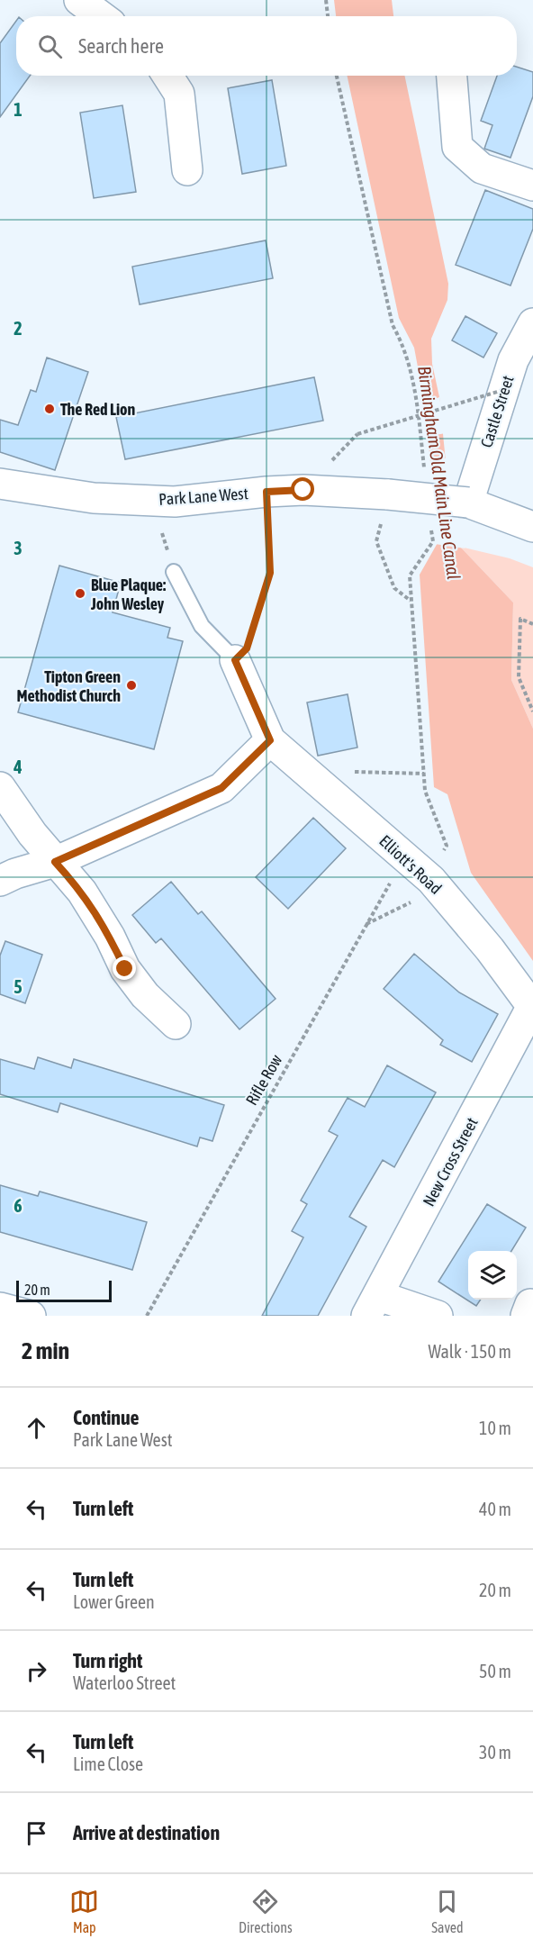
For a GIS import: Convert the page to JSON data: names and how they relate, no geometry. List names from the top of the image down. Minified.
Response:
{"streets":{"street":["Castle Street","Park Lane West","Elliott's Road","New Cross Street"],"path":["Rifle Row"]},"crossings":[["Castle Street","Park Lane West"],["Elliott's Road","Rifle Row"],["Elliott's Road","New Cross Street"]],"water":["Birmingham Old Main Line Canal"],"places":["The Red Lion","Blue Plaque: John Wesley","Tipton Green Methodist Church"],"scale_bar":"20 m","page":{"search":"Search here","scale":"20 m","heading":["2 min","Walk · 150 m"],"list":[["Continue","Park Lane West","10 m"],["Turn left","40 m"],["Turn left","Lower Green","20 m"],["Turn right","Waterloo Street","50 m"],["Turn left","Lime Close","30 m"],"Arrive at destination"],"nav":["Map","Directions","Saved"]},"grid":{"rows":["1","2","3","4","5","6"]}}
